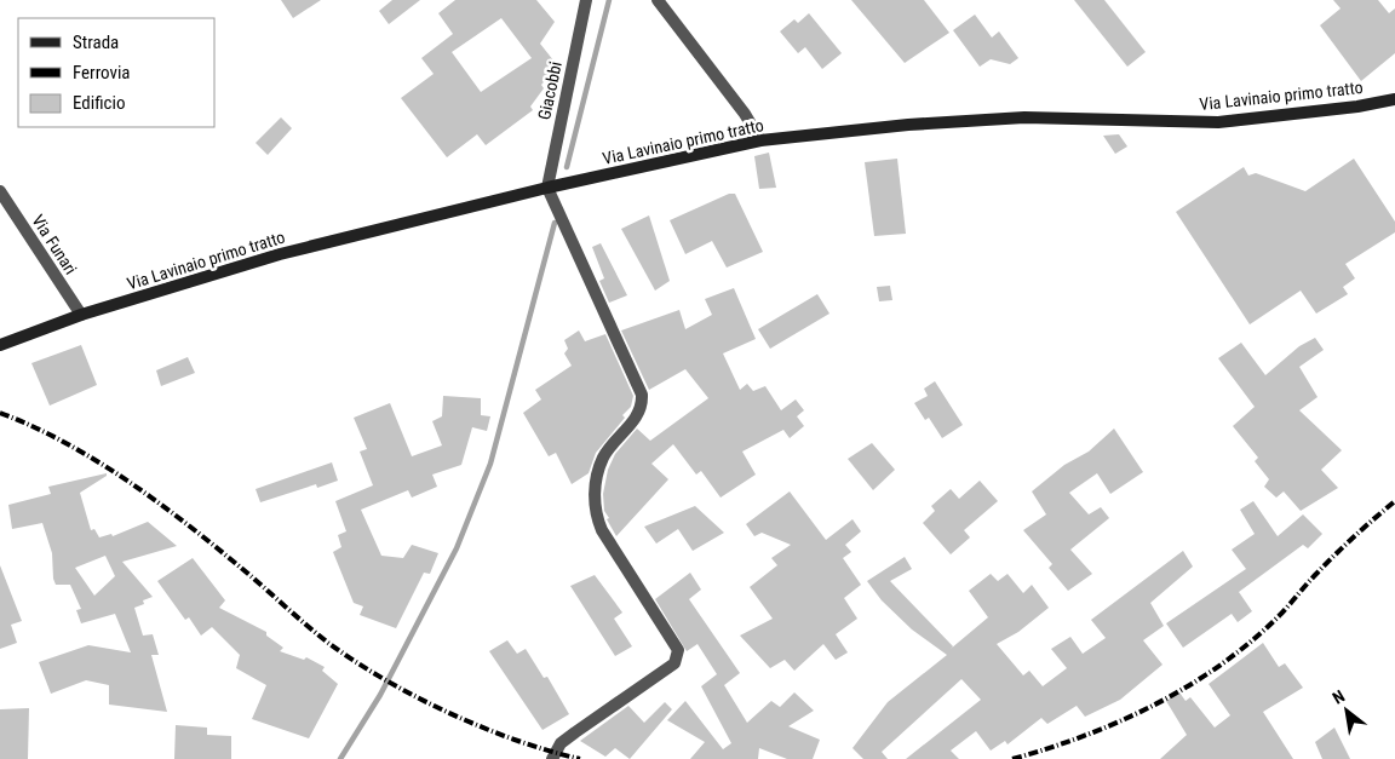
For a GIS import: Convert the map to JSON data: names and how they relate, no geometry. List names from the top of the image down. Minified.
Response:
{"streets":{"street":["Giacobbi","Via Lavinaio primo tratto","Via Funari"]},"crossings":[["Giacobbi","Via Lavinaio primo tratto"],["Via Lavinaio primo tratto","Via Funari"]],"legend":["Strada","Ferrovia","Edificio"],"north":"top left"}
